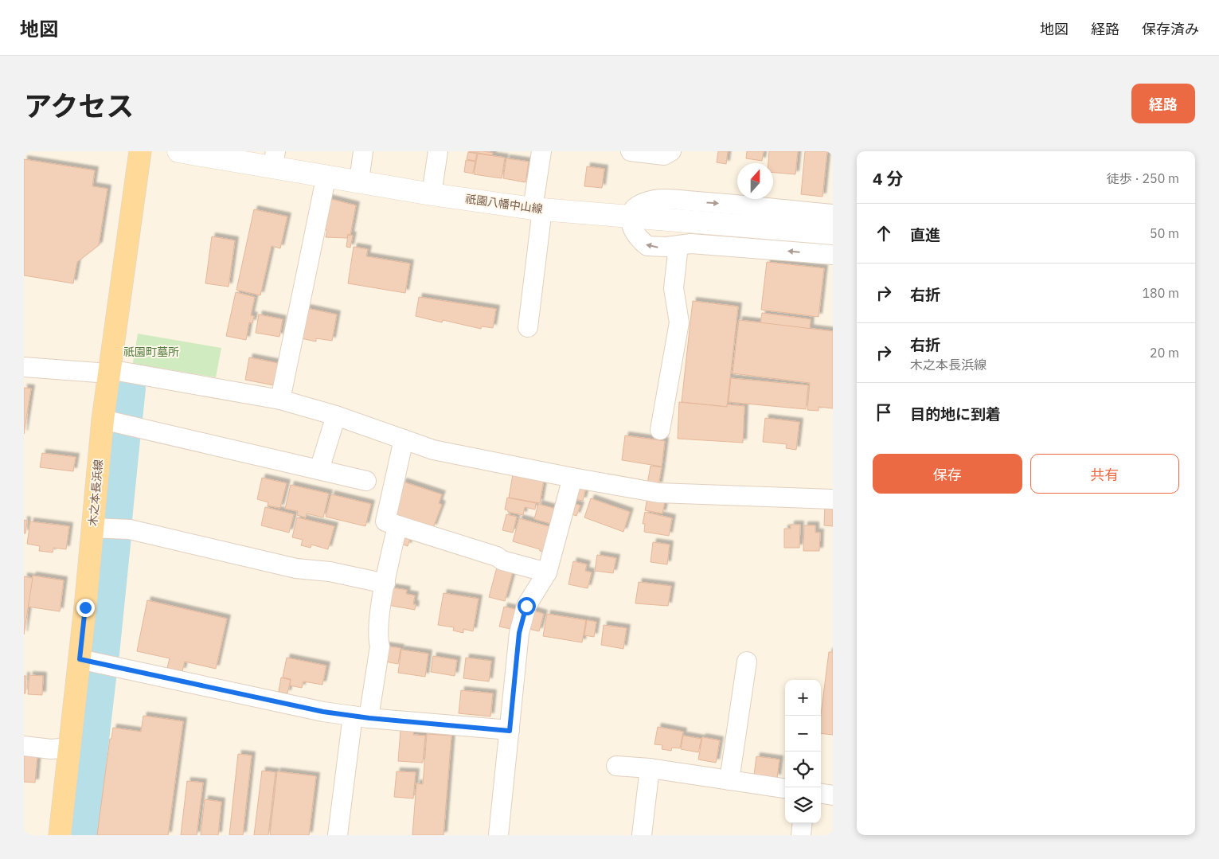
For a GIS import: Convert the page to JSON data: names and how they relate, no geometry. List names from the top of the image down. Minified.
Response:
{"streets":{"main road":["祇園八幡中山線","木之本長浜線"]},"parks":["祇園町墓所"],"north":"top","page":{"header":"地図","nav":["地図","経路","保存済み"],"title":"アクセス","buttons":["経路",["保存","共有"]],"heading":["4 分","徒歩 · 250 m"],"list":[["直進","50 m"],["右折","180 m"],["右折","木之本長浜線","20 m"],"目的地に到着"],"map_buttons":["+","−"]}}
